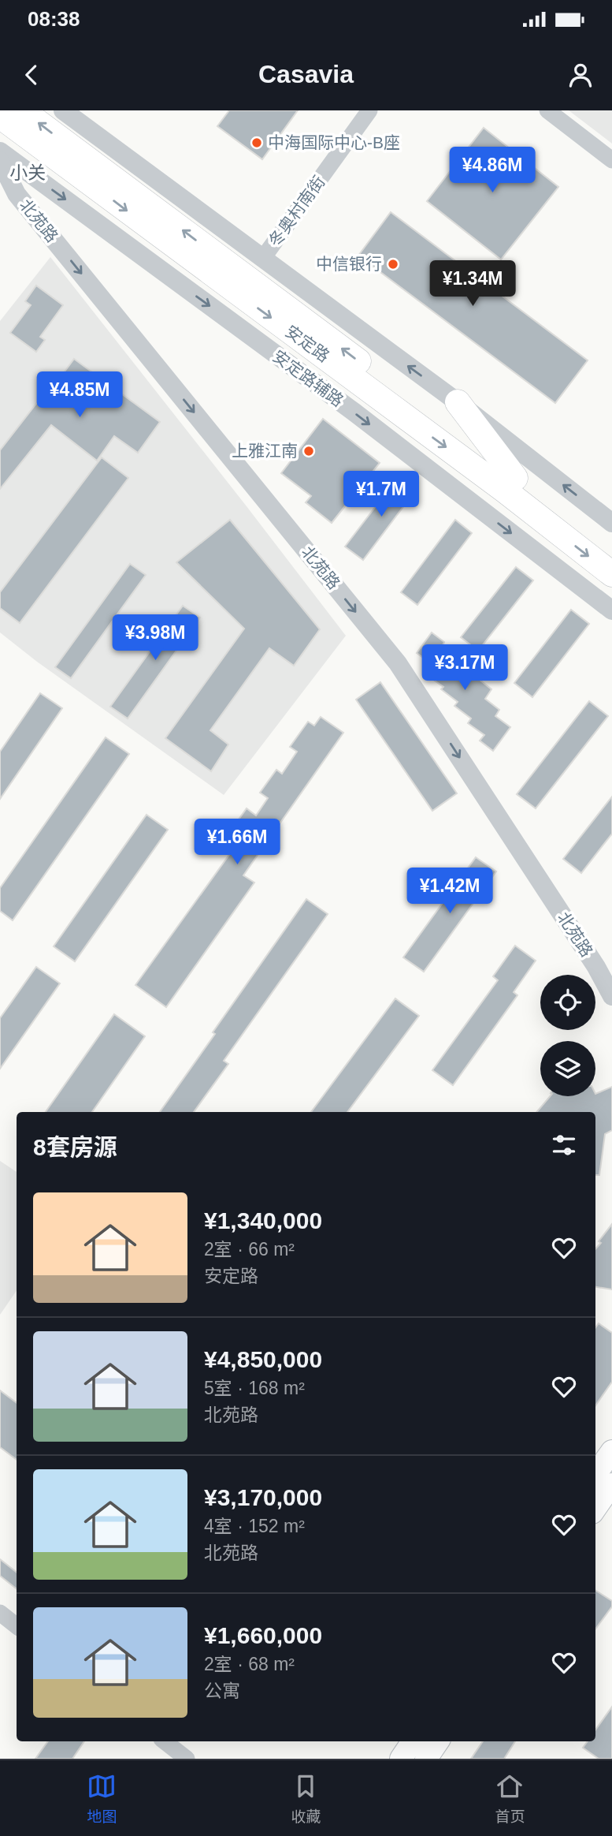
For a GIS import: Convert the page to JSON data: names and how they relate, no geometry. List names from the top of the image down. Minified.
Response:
{"streets":{"main road":["安定路"],"street":["冬奥村南街","北苑路","安定路辅路"]},"districts":["小关"],"places":["中海国际中心-B座","中信银行","上雅江南"],"page":{"status":"08:38","header":"Casavia","price":["¥4.86M","¥1.34M","¥4.85M","¥1.7M","¥3.98M","¥3.17M","¥1.66M","¥1.42M"],"heading":"8套房源","list":[{"name":"¥1,340,000","note":"2室 · 66 m² · 安定路"},{"name":"¥4,850,000","note":"5室 · 168 m² · 北苑路"},{"name":"¥3,170,000","note":"4室 · 152 m² · 北苑路"},{"name":"¥1,660,000","note":"2室 · 68 m² · 公寓"}],"tabs":["地图","收藏","首页"]}}
